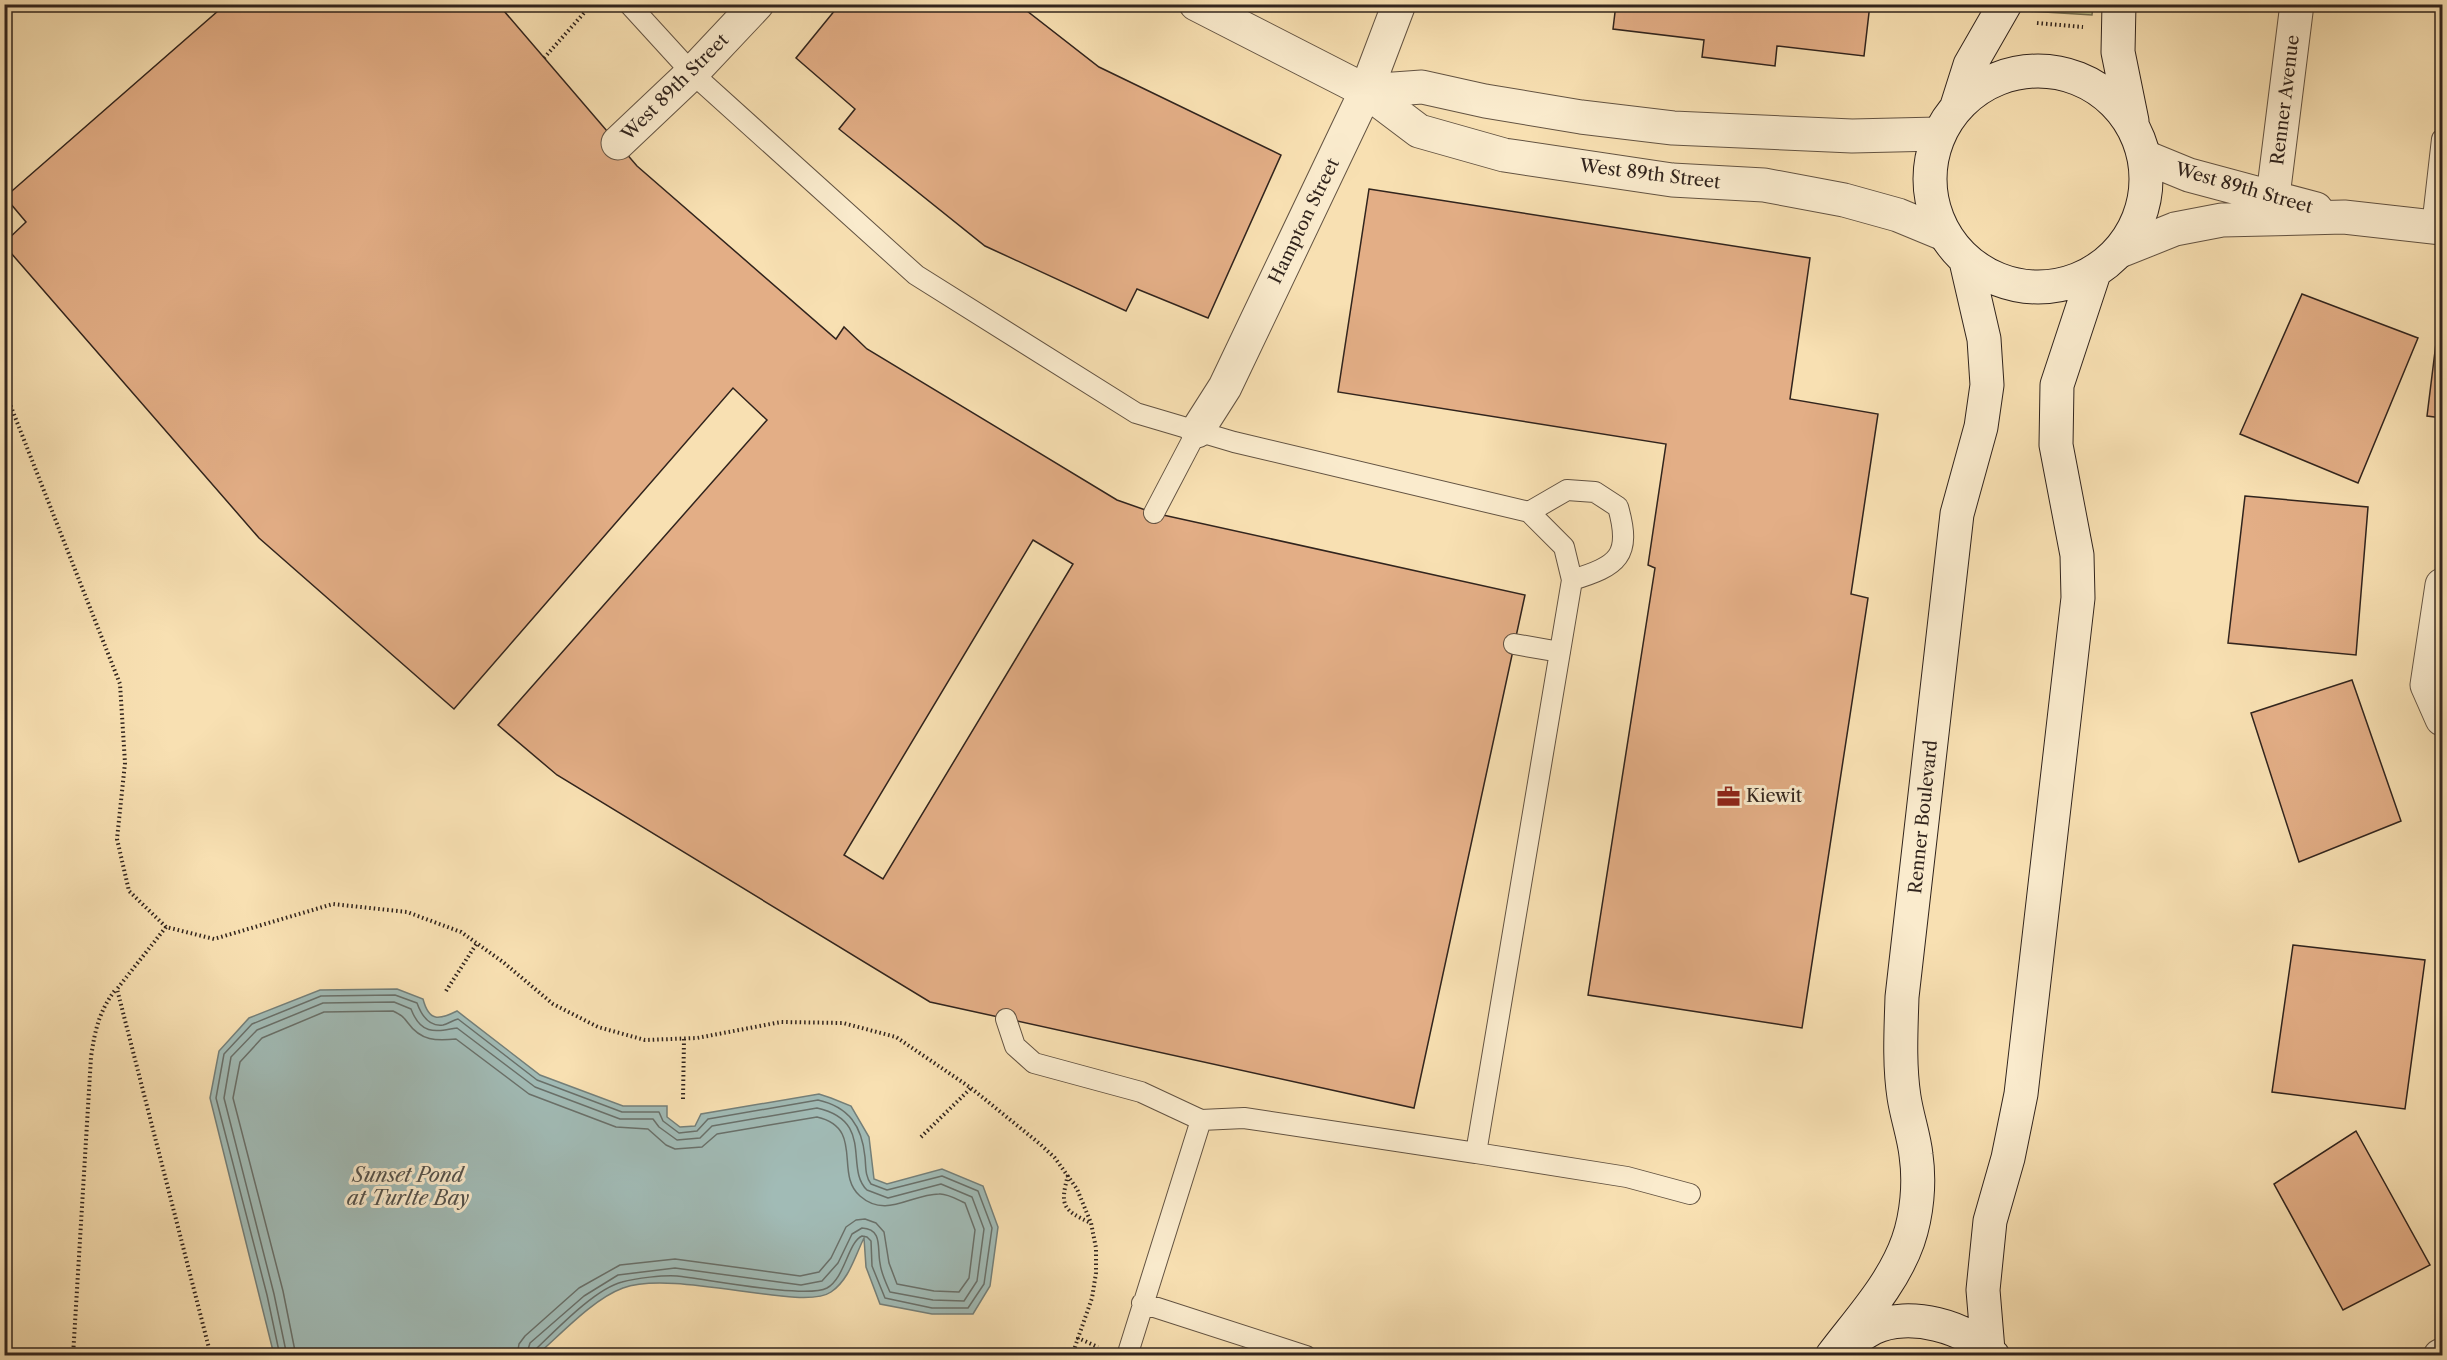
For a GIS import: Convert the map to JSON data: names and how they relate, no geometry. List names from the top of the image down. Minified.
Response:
{"streets":{"main road":["West 89th Street","Renner Avenue","Hampton Street","Renner Boulevard"]},"crossings":[["West 89th Street","Renner Avenue"],["West 89th Street","Hampton Street"]],"water":["Sunset Pond at Turlte Bay"],"places":{"office":["Kiewit"]}}
